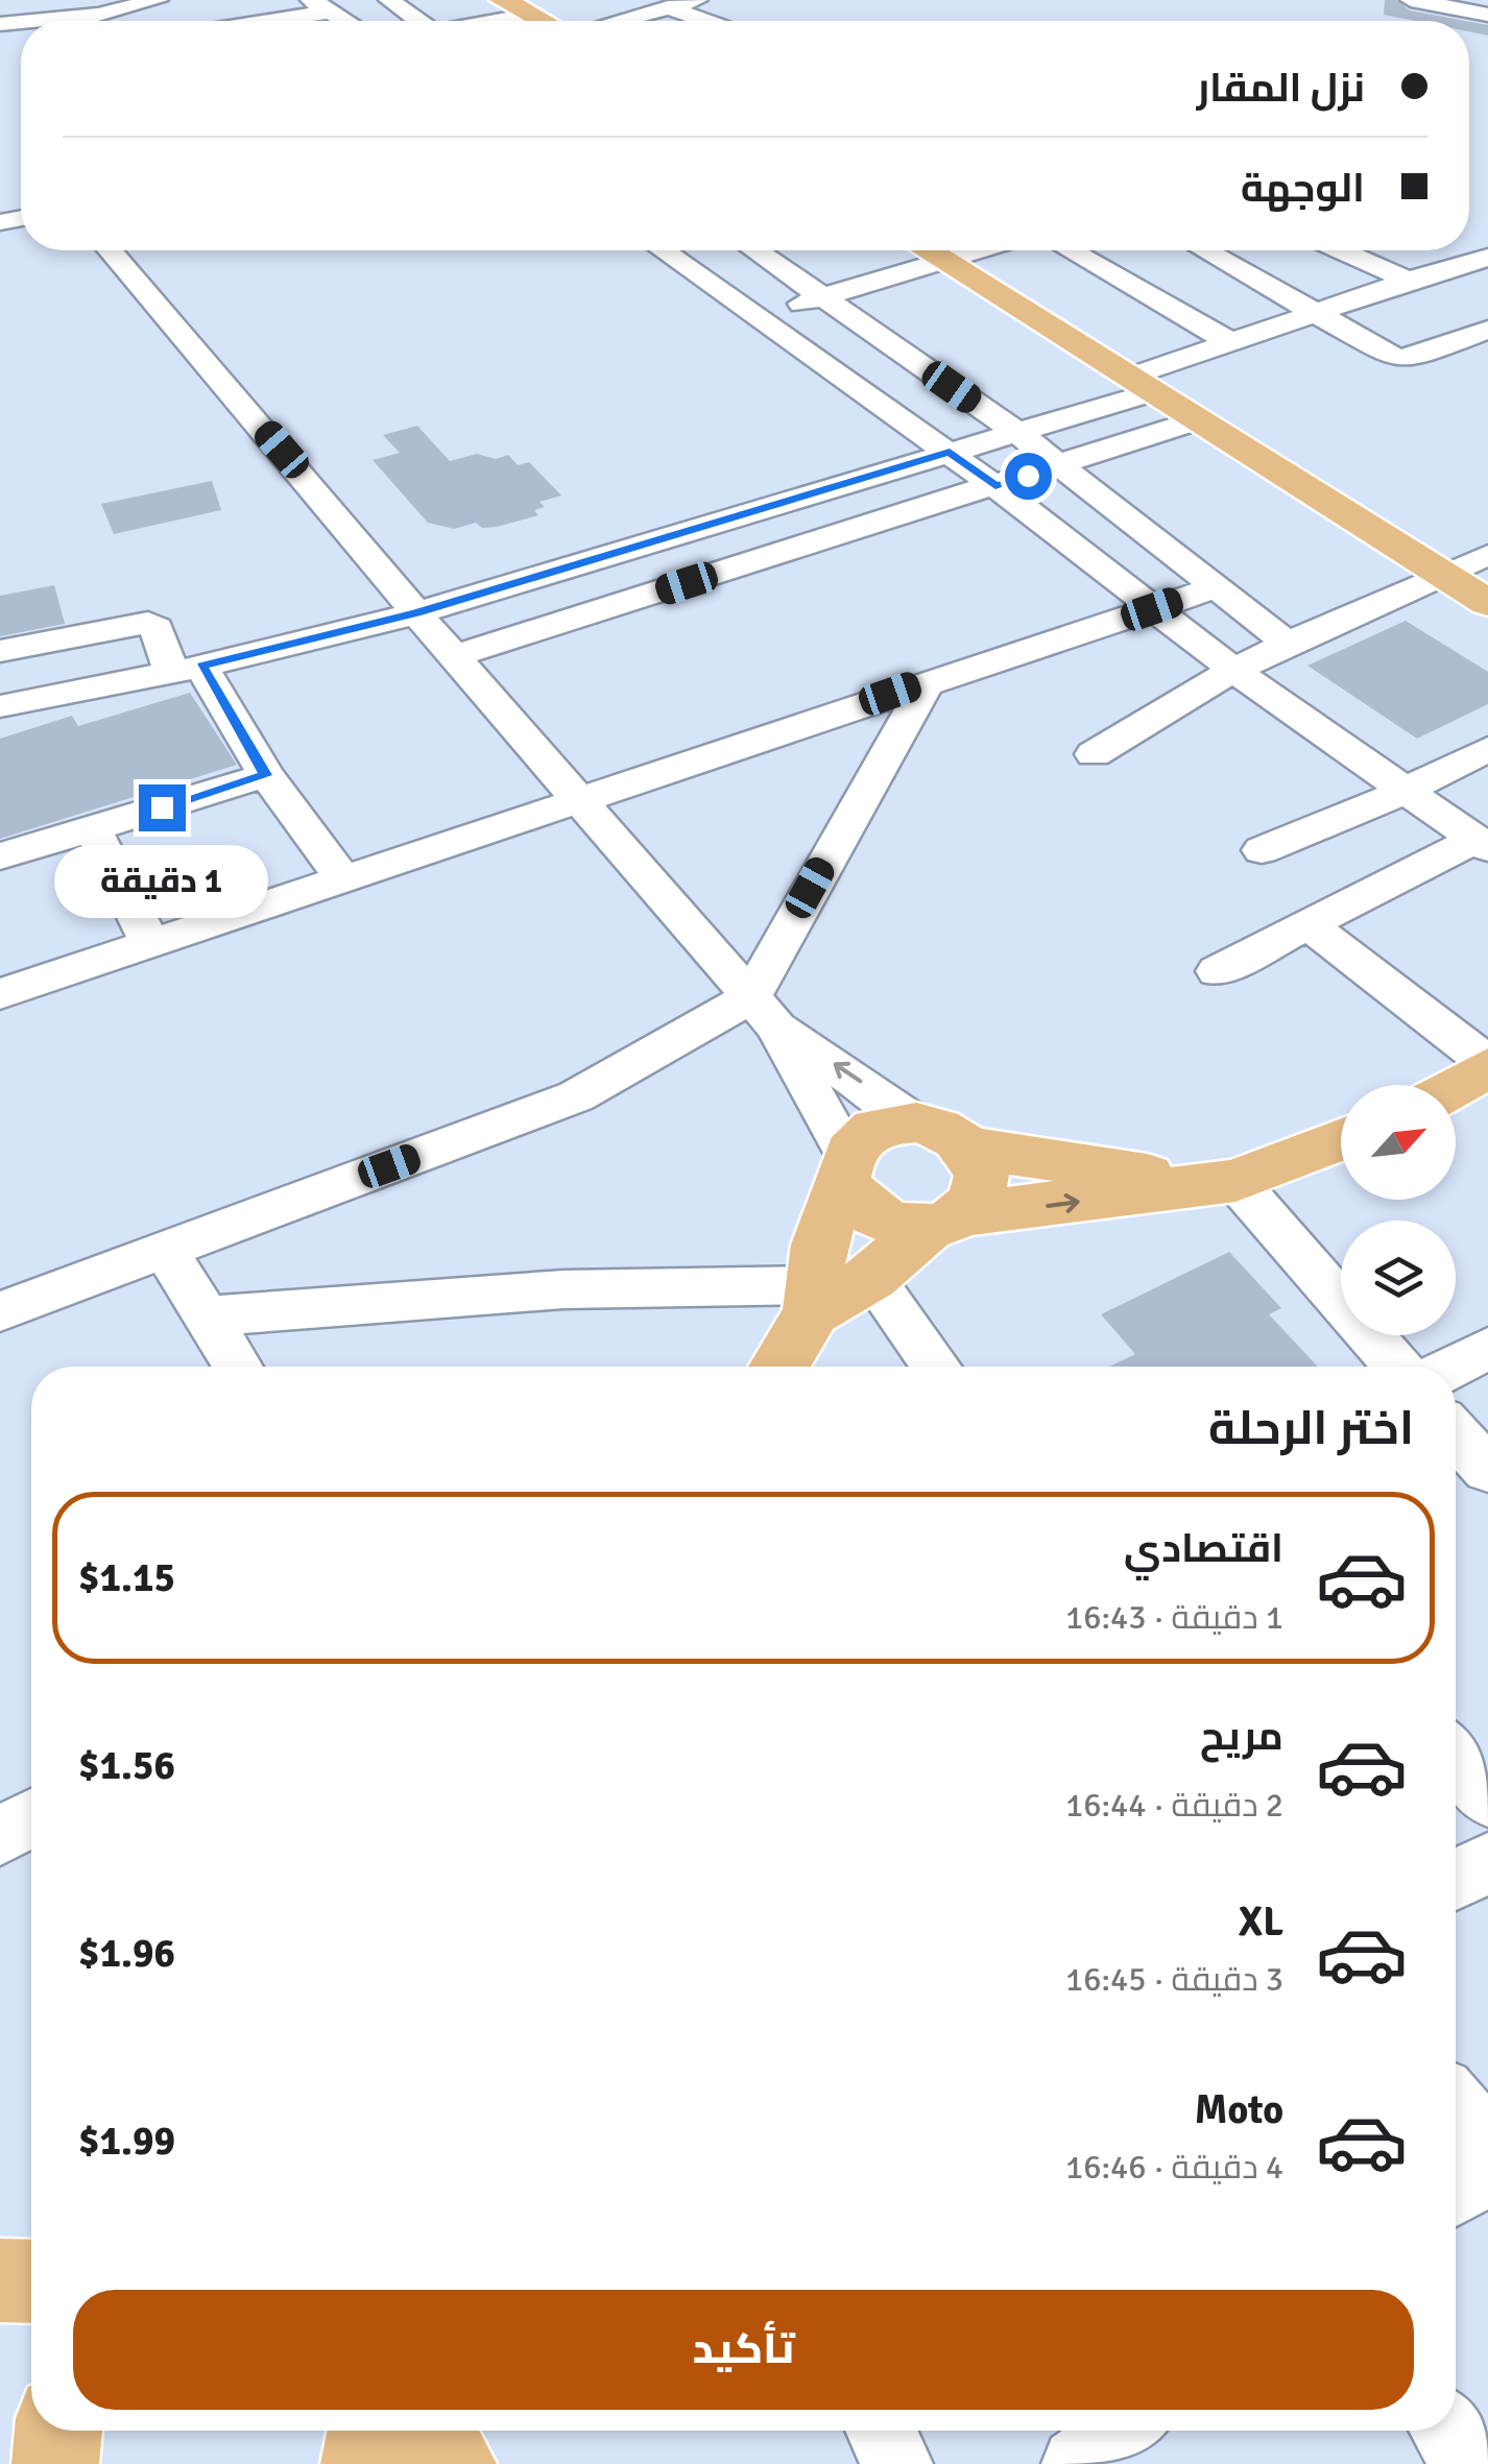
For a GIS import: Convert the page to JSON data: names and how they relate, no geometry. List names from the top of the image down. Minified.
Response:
{"north":"top right","page":{"banner":["نزل المقار","الوجهة"],"bubble":"1 دقيقة","heading":"اختر الرحلة","list":[{"name":"اقتصادي","note":"1 دقيقة · 16:43","value":"$1.15"},{"name":"مريح","note":"2 دقيقة · 16:44","value":"$1.56"},{"name":"XL","note":"3 دقيقة · 16:45","value":"$1.96"},{"name":"Moto","note":"4 دقيقة · 16:46","value":"$1.99"}],"buttons":"تأكيد"}}
